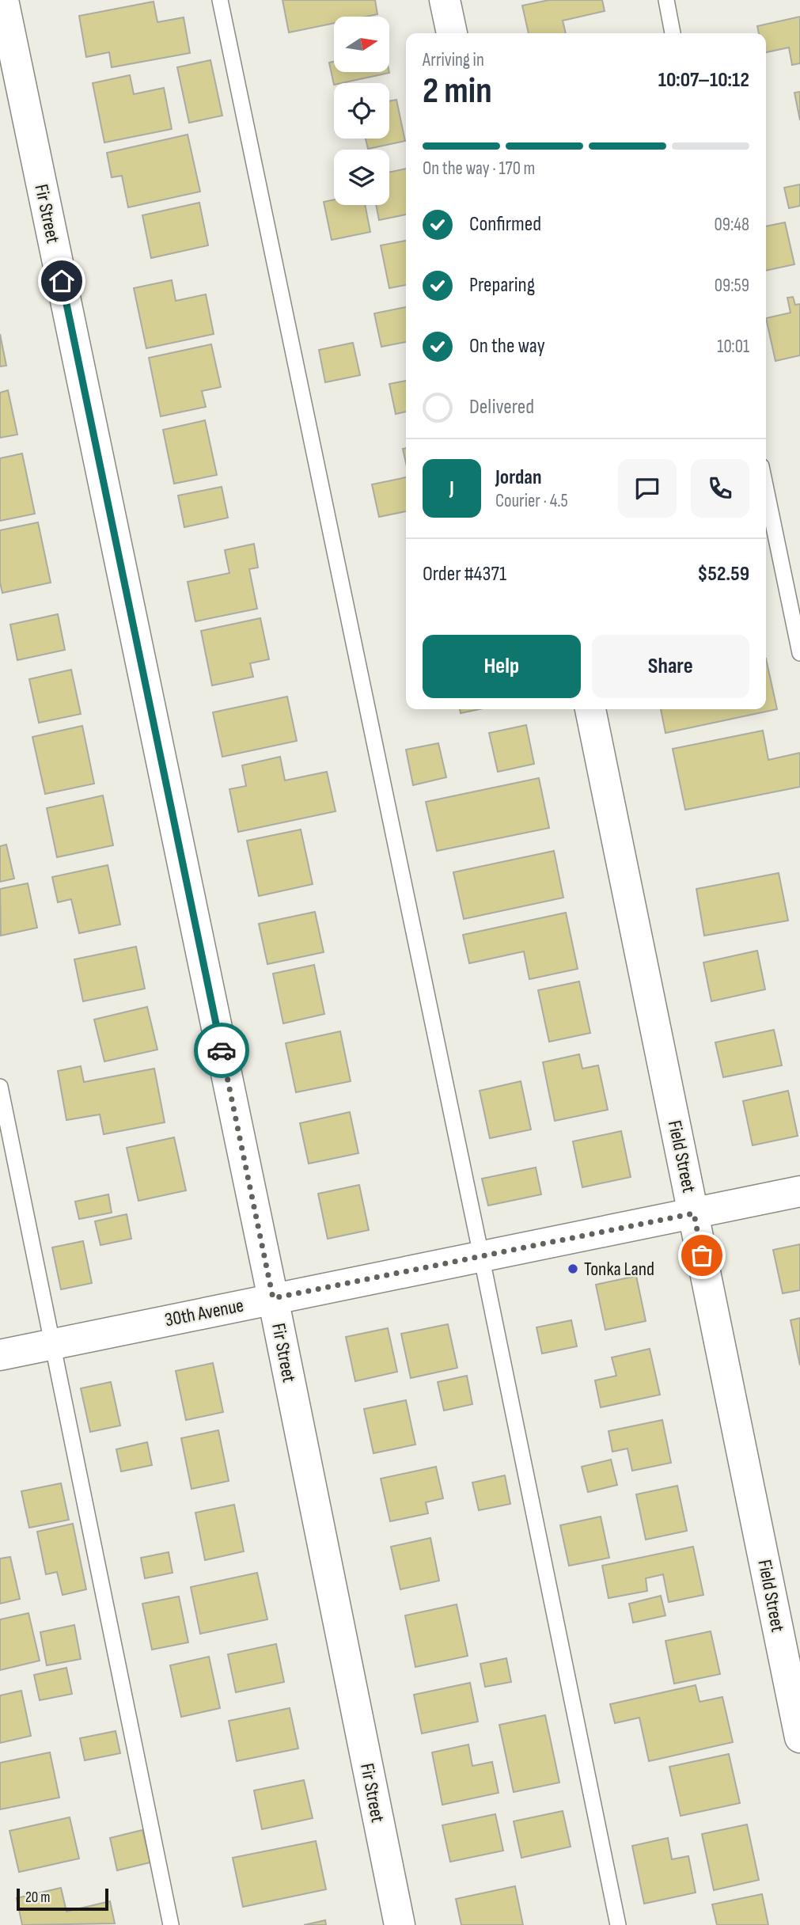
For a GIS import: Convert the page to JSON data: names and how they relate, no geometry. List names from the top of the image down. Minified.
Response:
{"streets":{"street":["Fir Street","Field Street","30th Avenue"]},"crossings":[["Fir Street","30th Avenue"],["Field Street","30th Avenue"]],"places":["Tonka Land"],"scale_bar":"20 m","north":"right","page":{"heading":["2 min","Arriving in","10:07–10:12"],"panel":["Jordan","Courier · 4.5","Order #4371","$52.59"],"bar":"On the way · 170 m","list":[["Confirmed","09:48"],["Preparing","09:59"],["On the way","10:01"],"Delivered"],"round":"J","buttons":["Help","Share"],"scale":"20 m"}}
